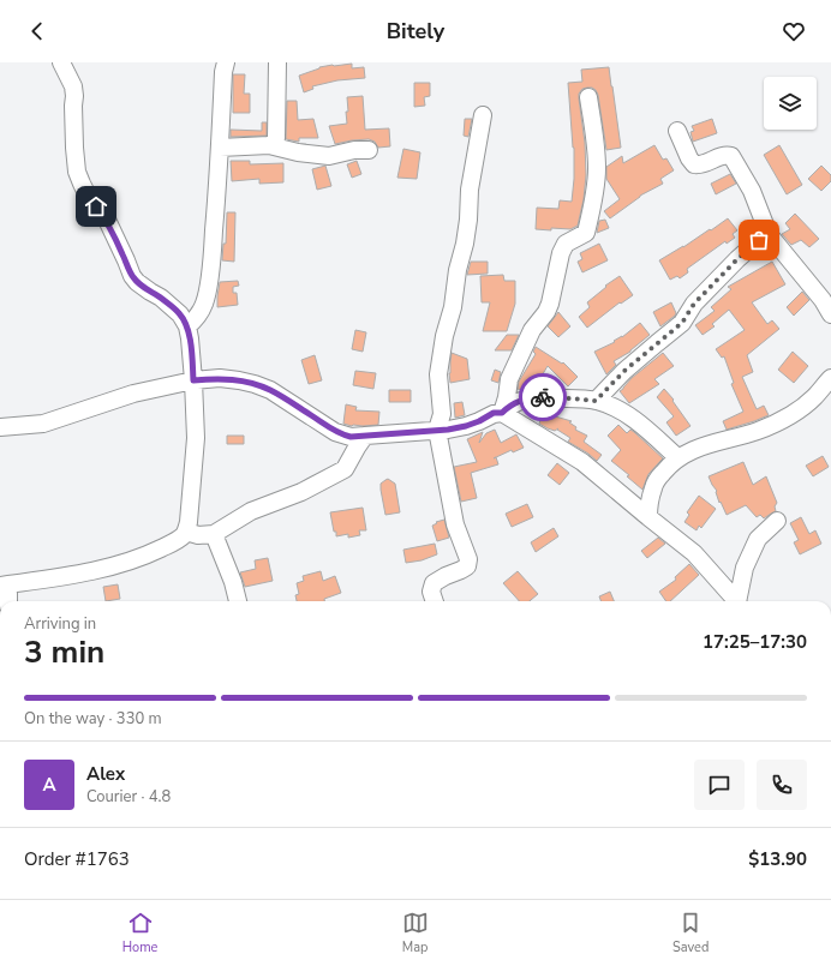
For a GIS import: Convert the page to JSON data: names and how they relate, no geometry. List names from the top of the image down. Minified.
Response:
{"page":{"header":"Bitely","heading":["3 min","Arriving in","17:25–17:30"],"panel":["Alex","Courier · 4.8","Order #1763","$13.90"],"bar":"On the way · 330 m","round":"A","tabs":["Home","Map","Saved"]}}
